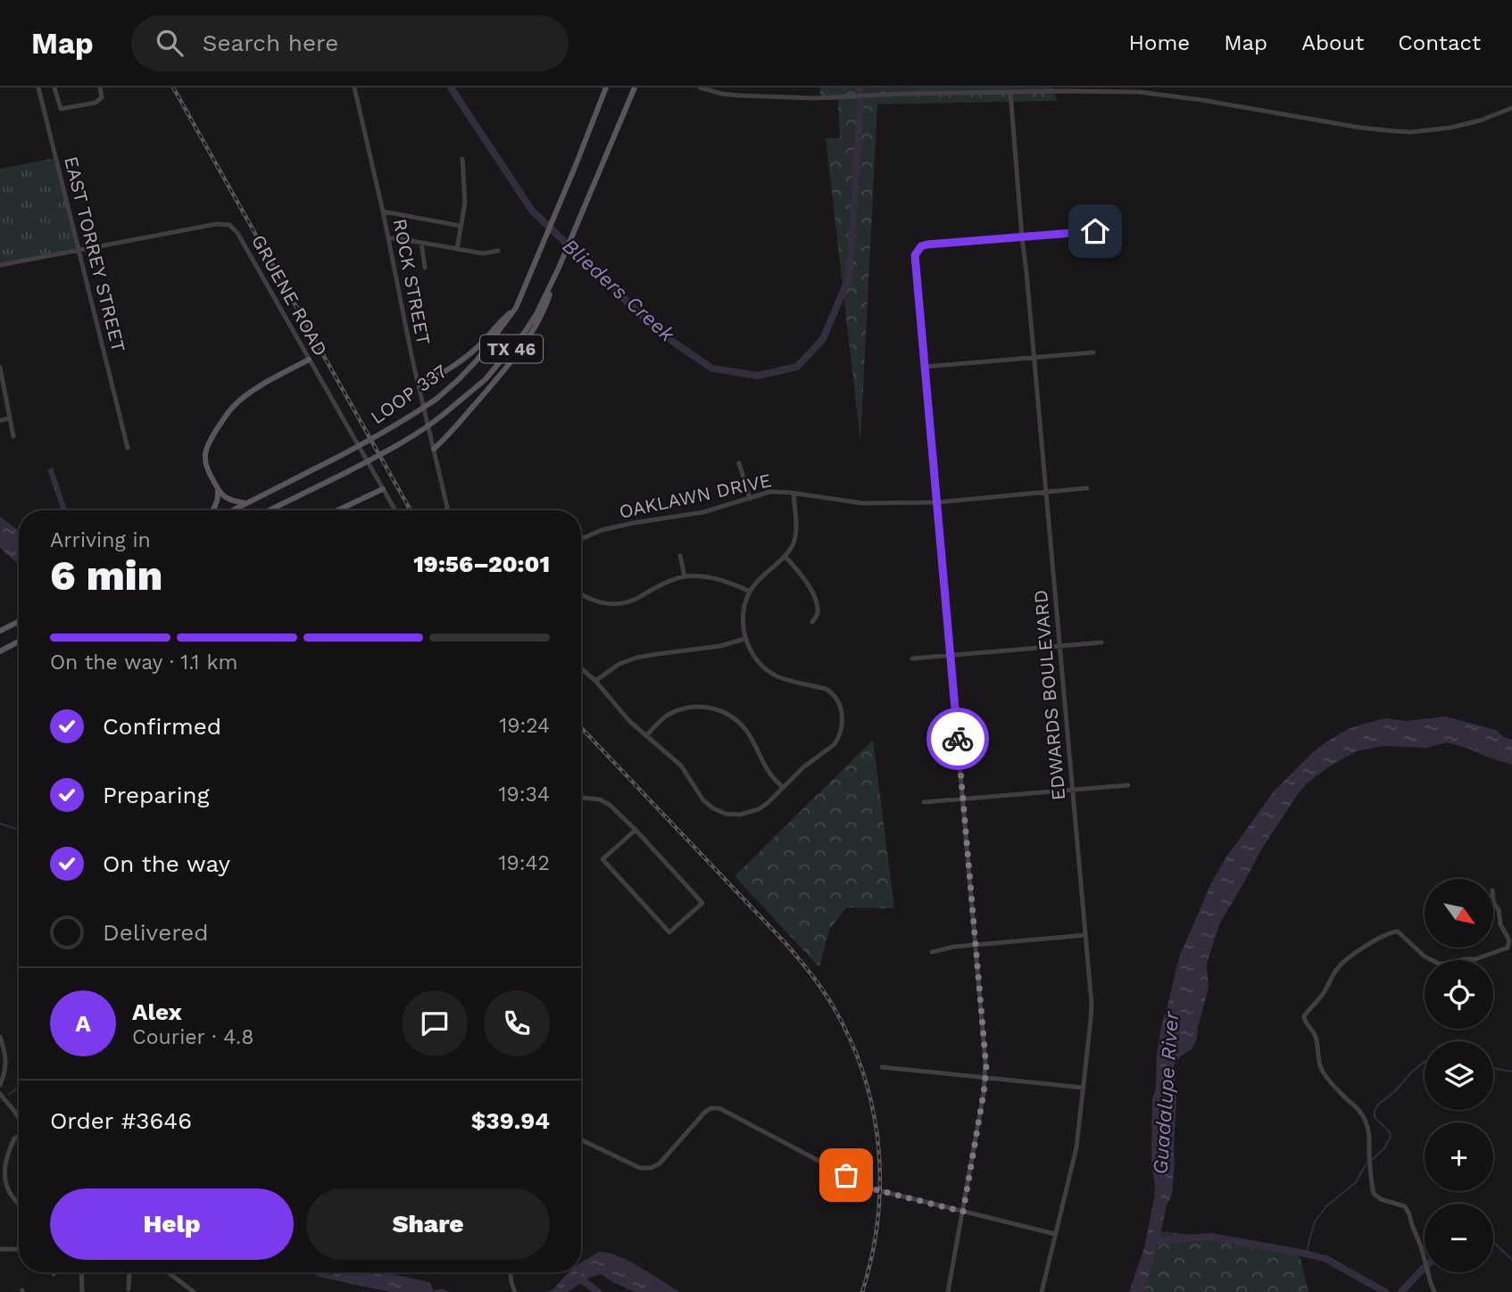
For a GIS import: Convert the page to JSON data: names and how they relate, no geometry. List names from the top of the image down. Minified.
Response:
{"streets":{"main road":["TX 46","LOOP 337"],"street":["EAST TORREY STREET","ROCK STREET","GRUENE ROAD","OAKLAWN DRIVE","EDWARDS BOULEVARD"]},"crossings":[["EAST TORREY STREET","GRUENE ROAD"],["OAKLAWN DRIVE","EDWARDS BOULEVARD"]],"water":["Blieders Creek","Guadalupe River"],"north":"bottom right","page":{"header":"Map","search":"Search here","nav":["Home","Map","About","Contact"],"heading":["6 min","Arriving in","19:56–20:01"],"panel":["Alex","Courier · 4.8","Order #3646","$39.94"],"bar":"On the way · 1.1 km","list":[["Confirmed","19:24"],["Preparing","19:34"],["On the way","19:42"],"Delivered"],"map_buttons":["+","−"],"round":"A","buttons":["Help","Share"]}}
